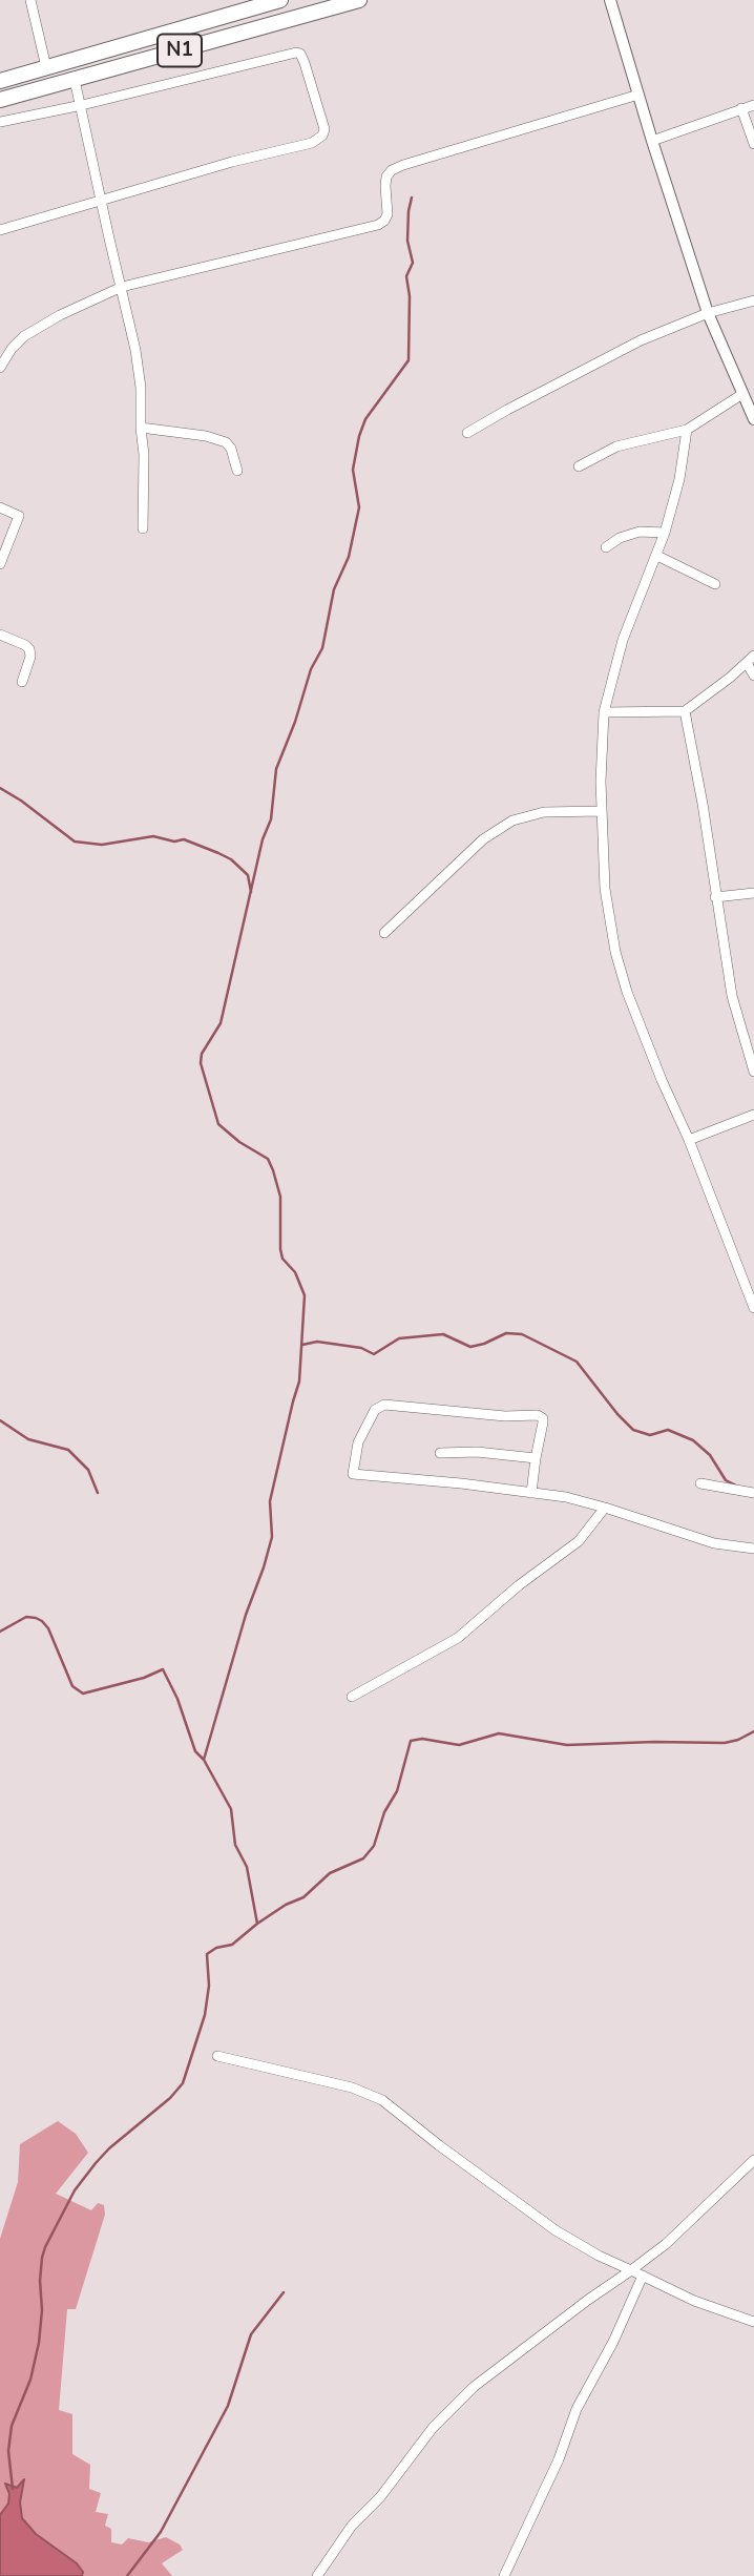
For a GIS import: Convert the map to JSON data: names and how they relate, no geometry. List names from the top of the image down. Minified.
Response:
{"streets":{"main road":["N1"]}}
